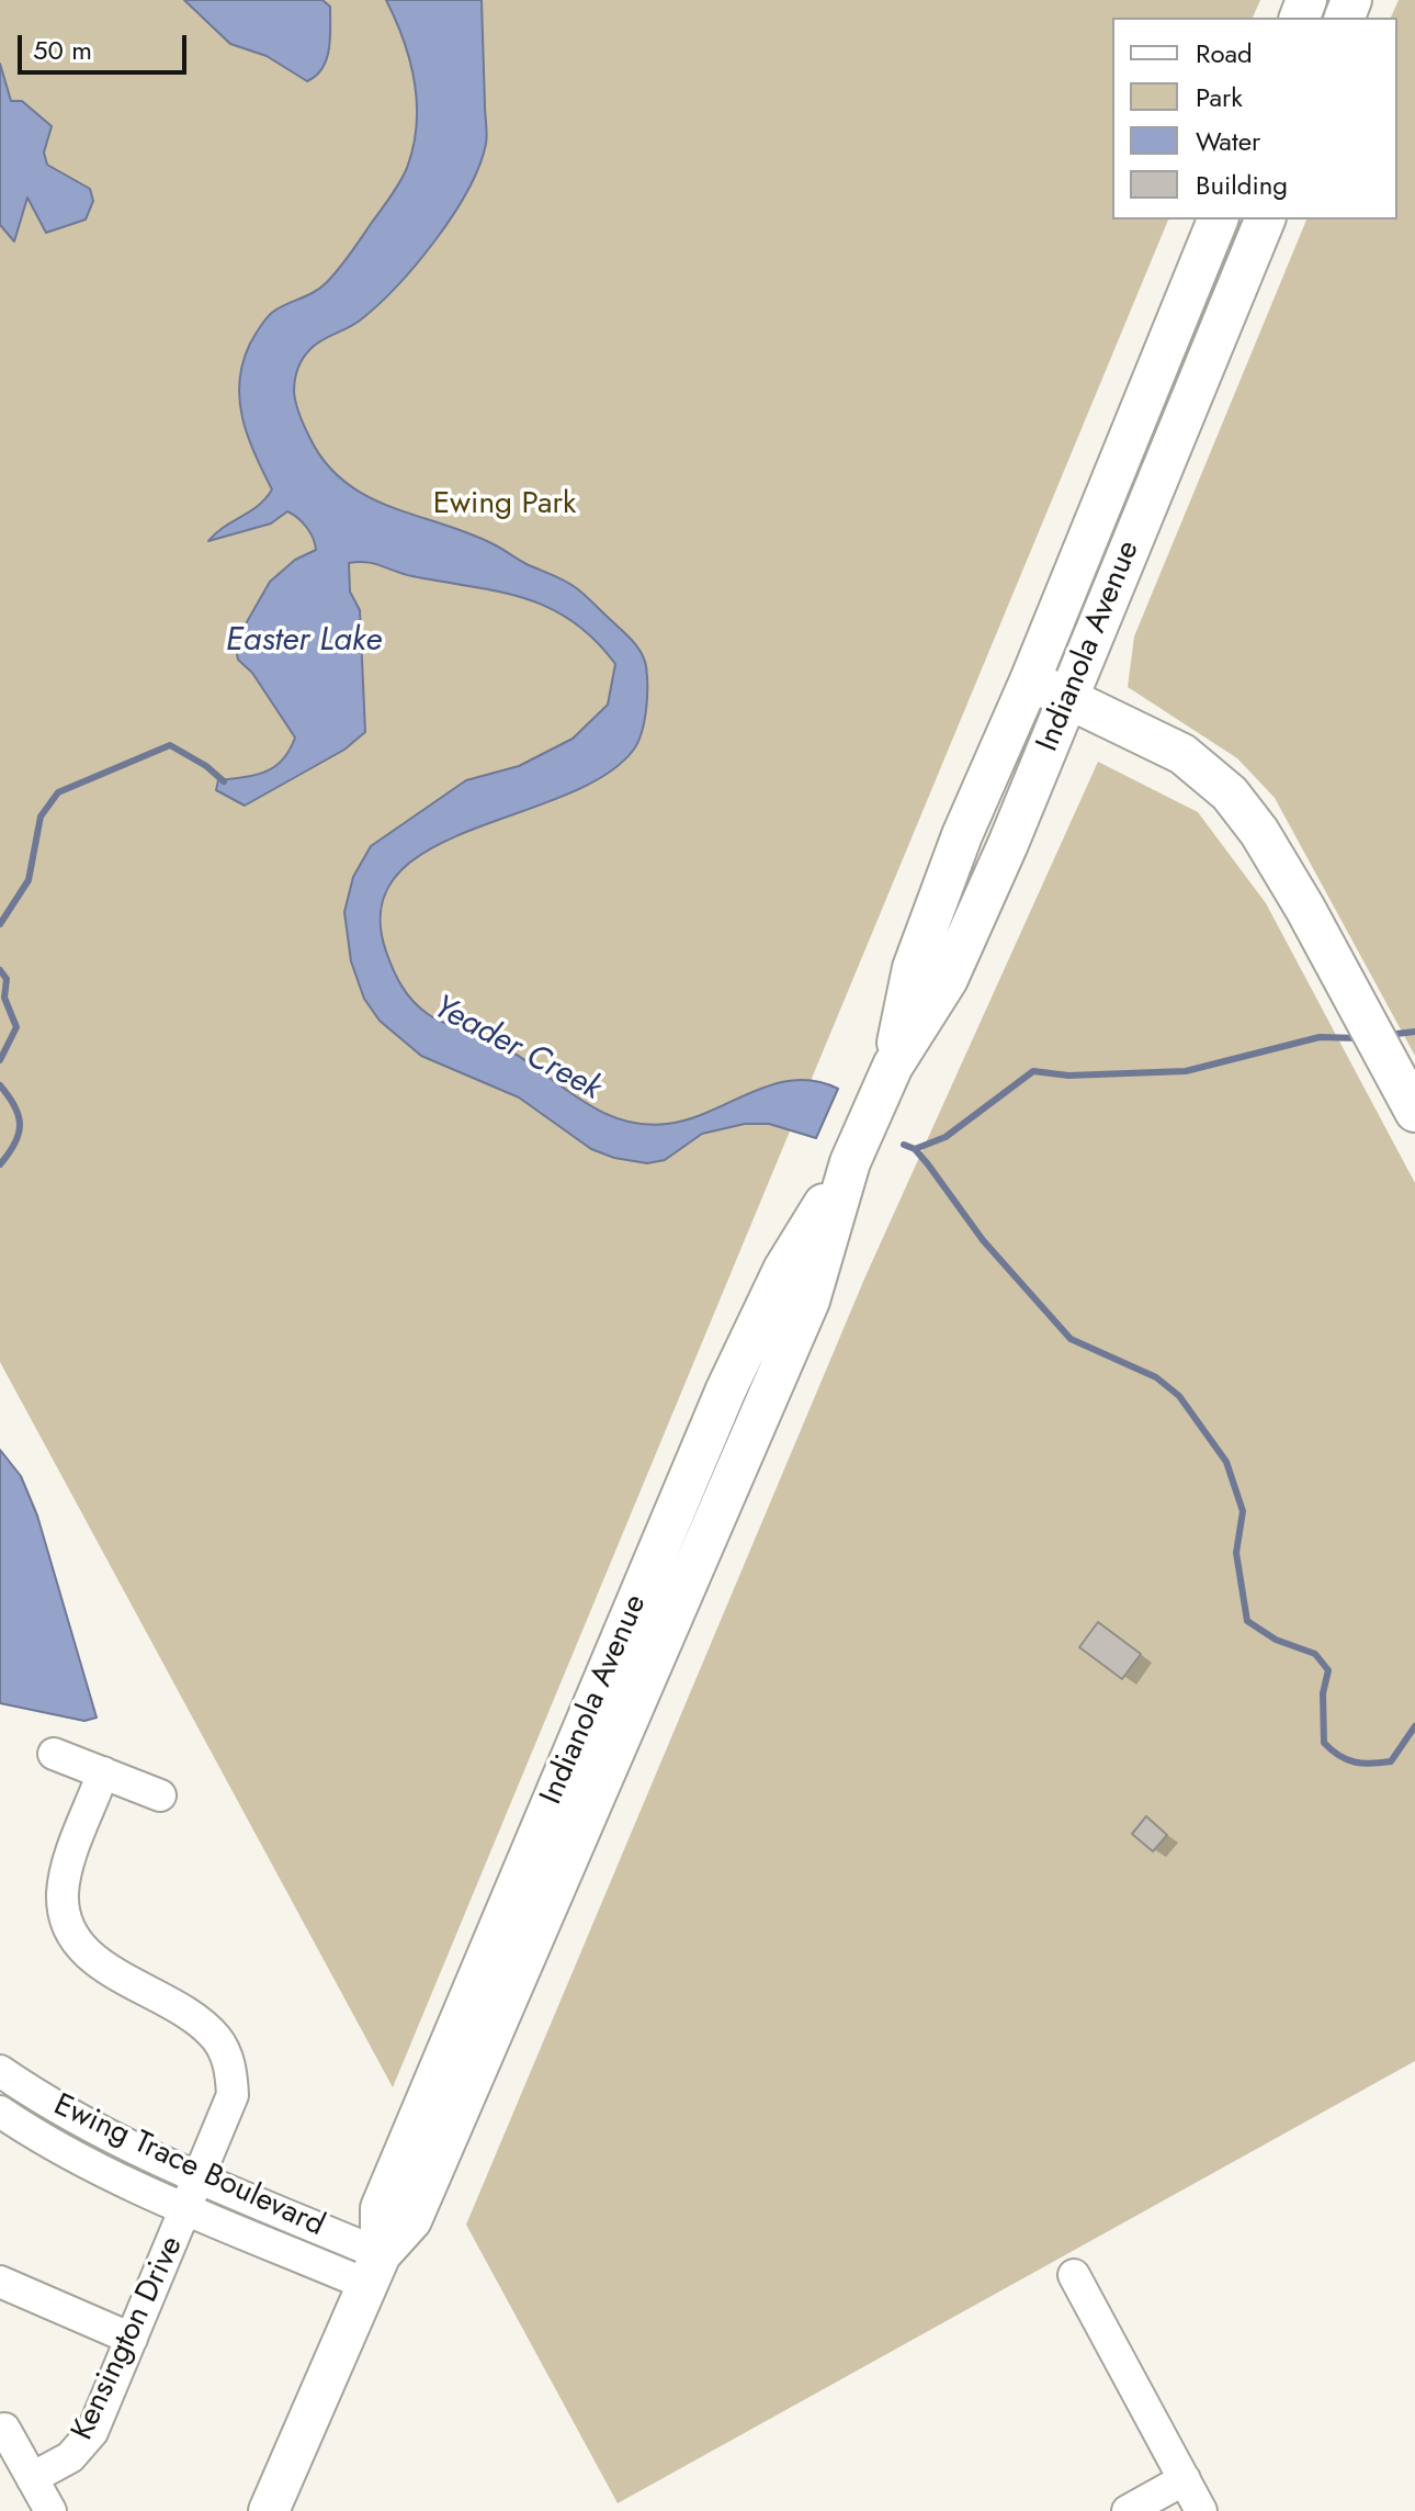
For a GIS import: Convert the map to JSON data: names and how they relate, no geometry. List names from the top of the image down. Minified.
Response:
{"streets":{"main road":["Indianola Avenue"],"street":["Ewing Trace Boulevard","Kensington Drive"]},"crossings":[["Indianola Avenue","Ewing Trace Boulevard"],["Ewing Trace Boulevard","Kensington Drive"]],"water":["Easter Lake","Yeader Creek"],"parks":["Ewing Park"],"legend":["Road","Park","Water","Building"],"scale_bar":"50 m"}
